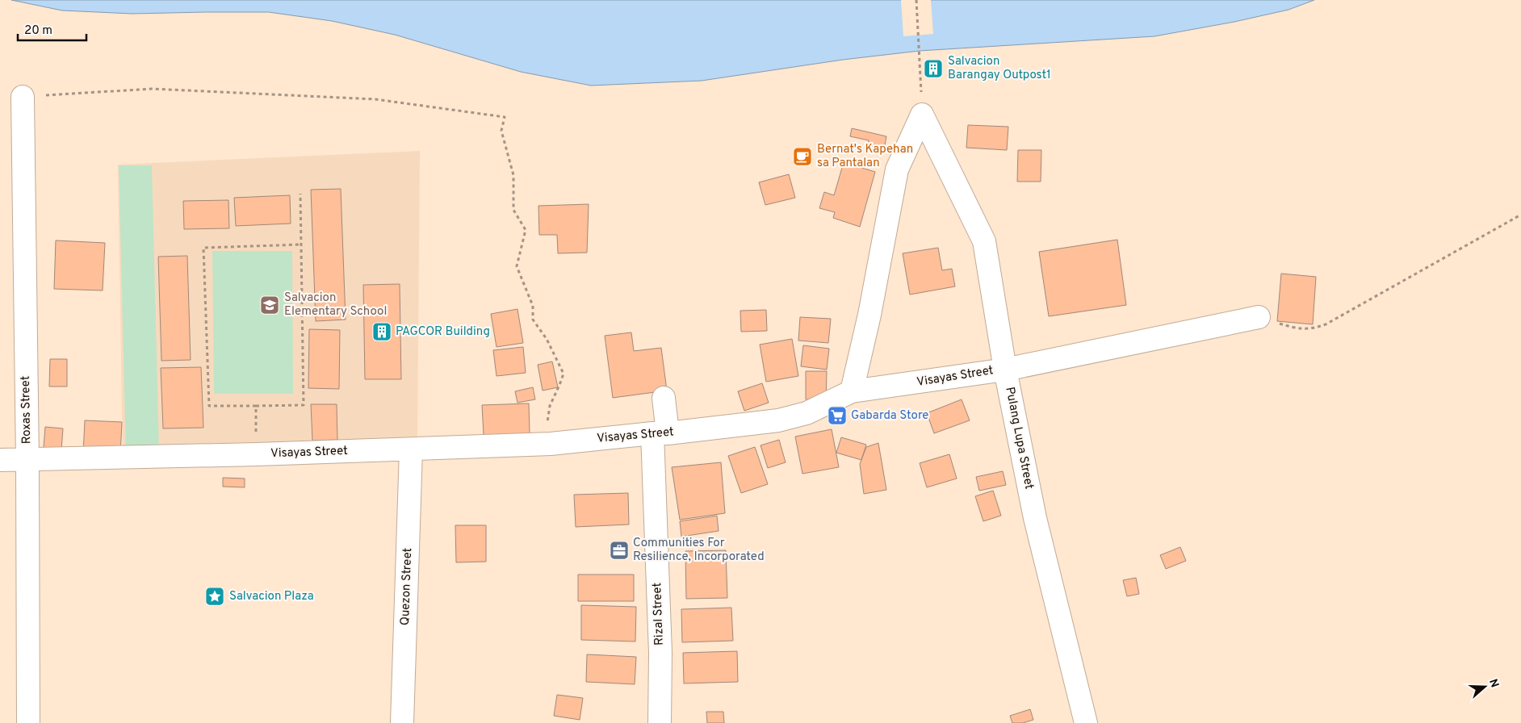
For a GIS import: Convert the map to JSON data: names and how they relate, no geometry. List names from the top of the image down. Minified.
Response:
{"streets":{"street":["Visayas Street","Roxas Street","Pulang Lupa Street","Quezon Street","Rizal Street"]},"crossings":[["Visayas Street","Roxas Street"],["Visayas Street","Pulang Lupa Street"],["Visayas Street","Quezon Street"],["Visayas Street","Rizal Street"]],"places":{"building":["Salvacion Barangay Outpost1","PAGCOR Building"],"cafe":["Bernat's Kapehan sa Pantalan"],"school or university":["Salvacion Elementary School"],"supermarket":["Gabarda Store"],"office":["Communities For Resilience, Incorporated"],"place":["Salvacion Plaza"]},"scale_bar":"20 m","north":"right"}
